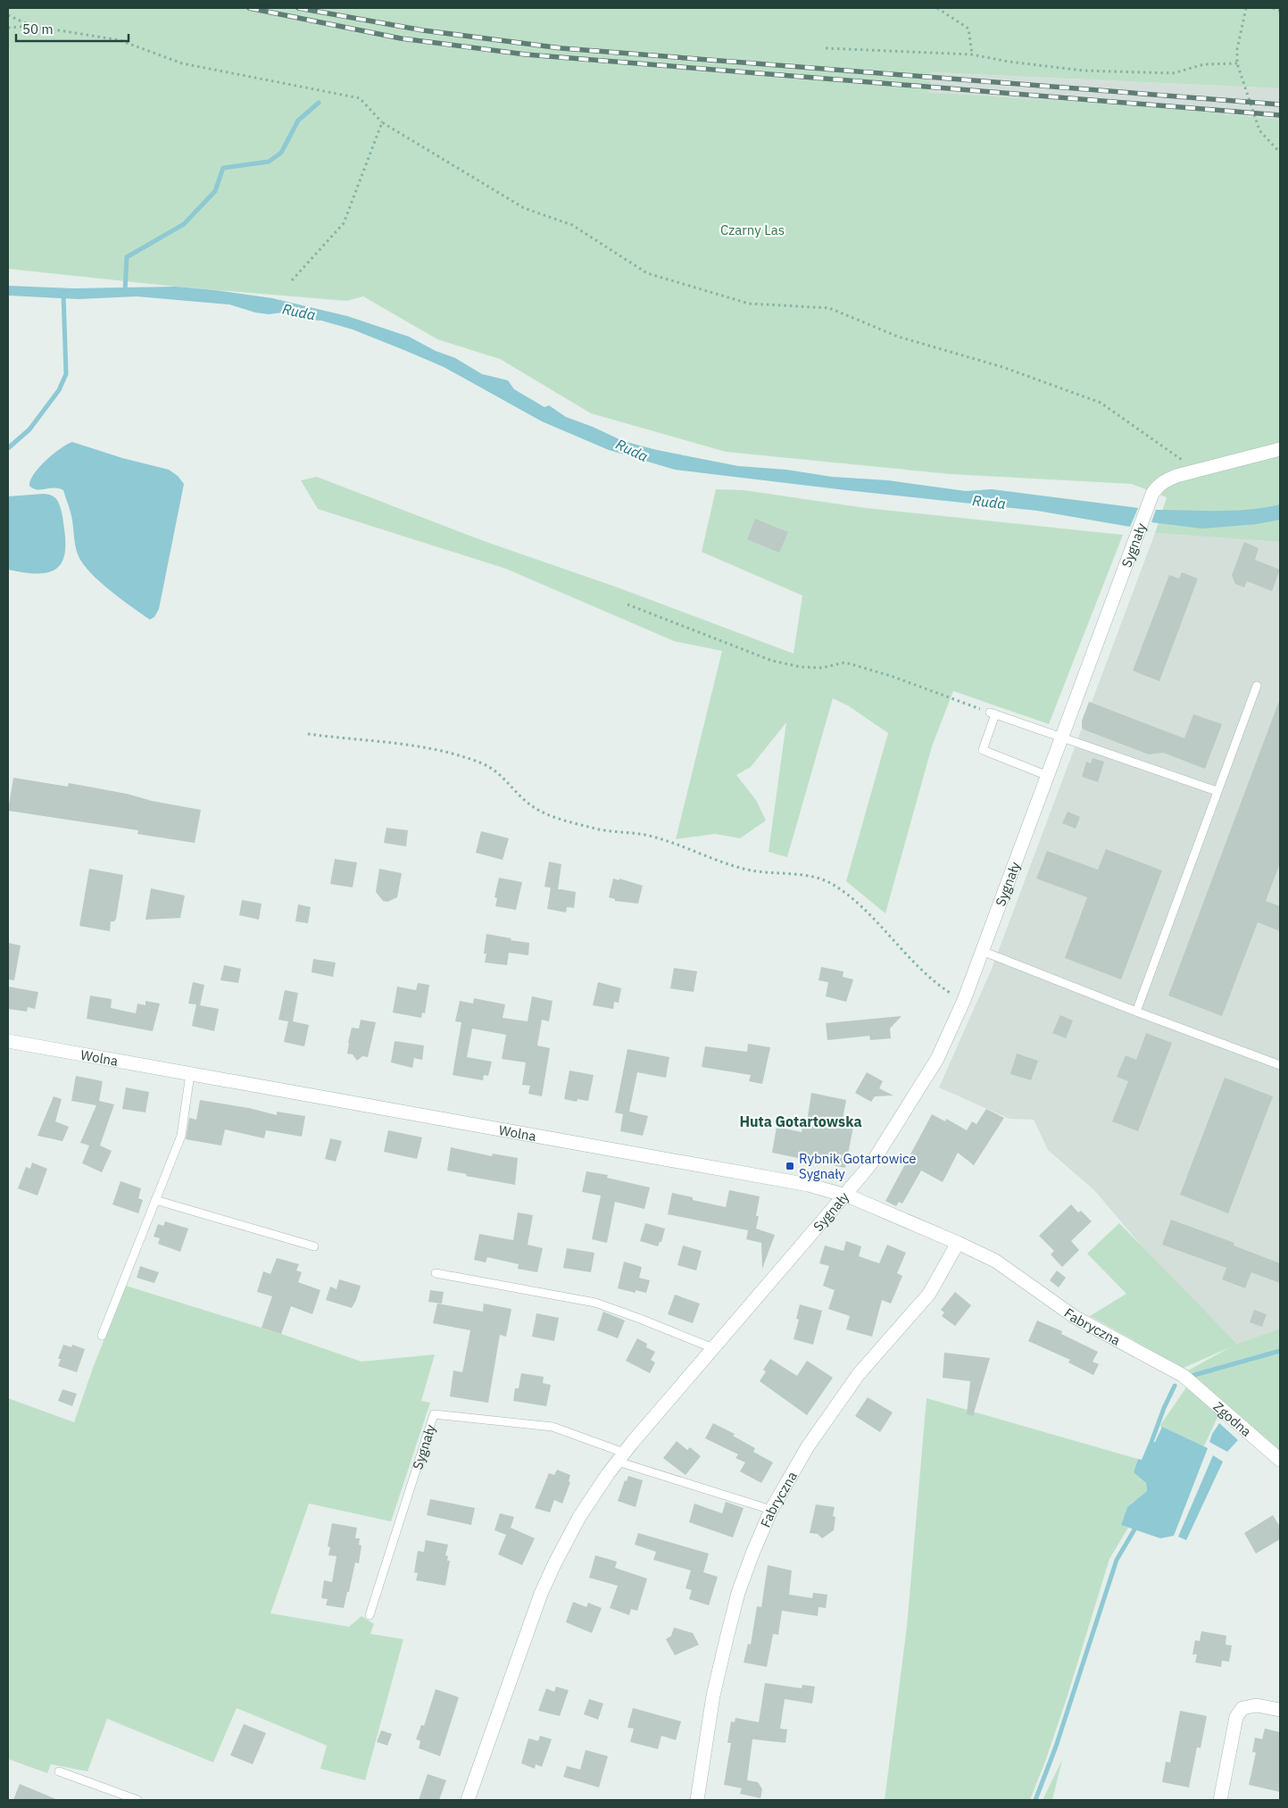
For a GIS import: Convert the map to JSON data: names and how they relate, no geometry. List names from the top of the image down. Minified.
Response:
{"streets":{"street":["Sygnały","Wolna","Fabryczna","Zgodna"]},"crossings":[["Sygnały","Wolna"],["Sygnały","Fabryczna"],["Wolna","Fabryczna"],["Fabryczna","Zgodna"]],"districts":["Huta Gotartowska"],"water":["Ruda"],"parks":["Czarny Las"],"places":{"transit":["Rybnik Gotartowice Sygnały"]},"scale_bar":"50 m"}
